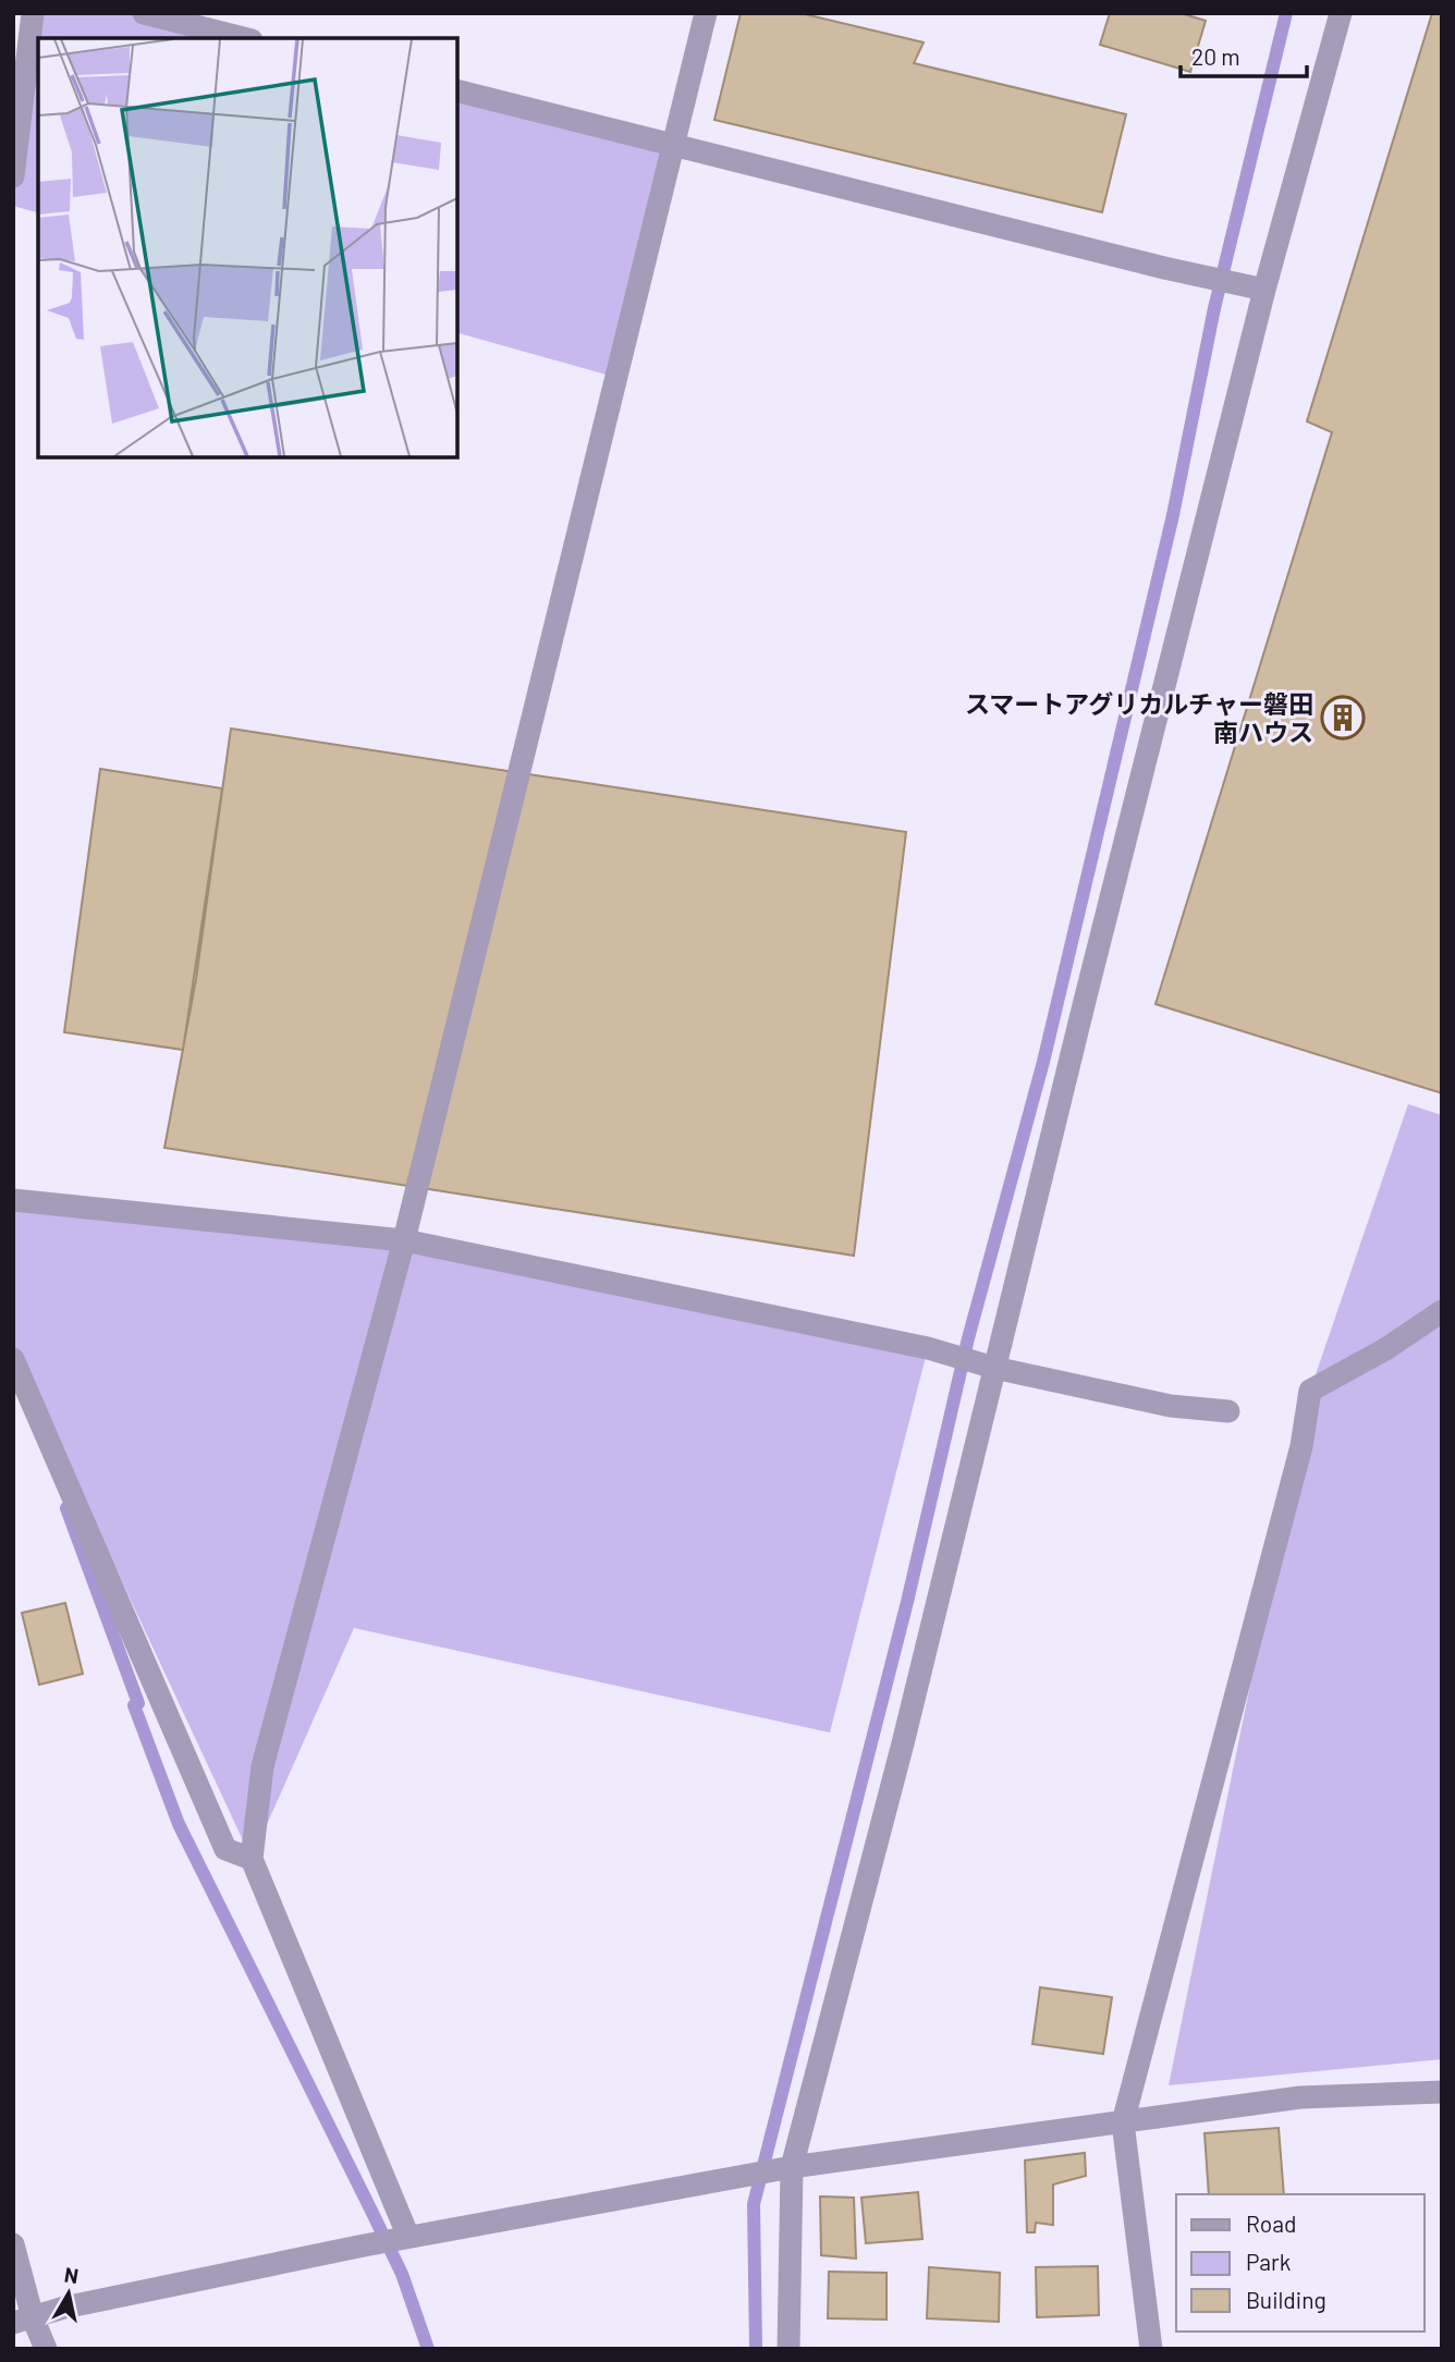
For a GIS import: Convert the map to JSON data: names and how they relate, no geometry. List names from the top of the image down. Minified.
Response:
{"places":{"building":["スマートアグリカルチャー磐田 南ハウス"]},"legend":["Road","Park","Building"],"scale_bar":"20 m","north":"top"}
